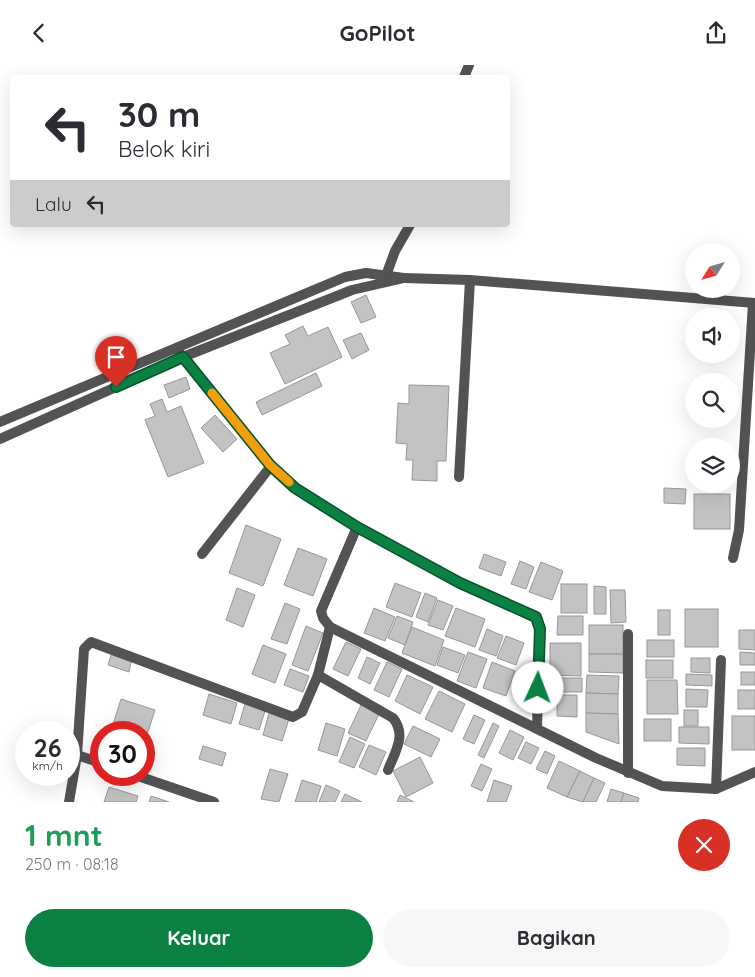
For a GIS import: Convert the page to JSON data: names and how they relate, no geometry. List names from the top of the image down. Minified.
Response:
{"north":"bottom left","page":{"header":"GoPilot","turn":["30 m","Belok kiri"],"then":"Lalu","speed":"26 km/h","limit":"30","heading":["1 mnt","250 m · 08:18"],"buttons":["Keluar","Bagikan"]}}
